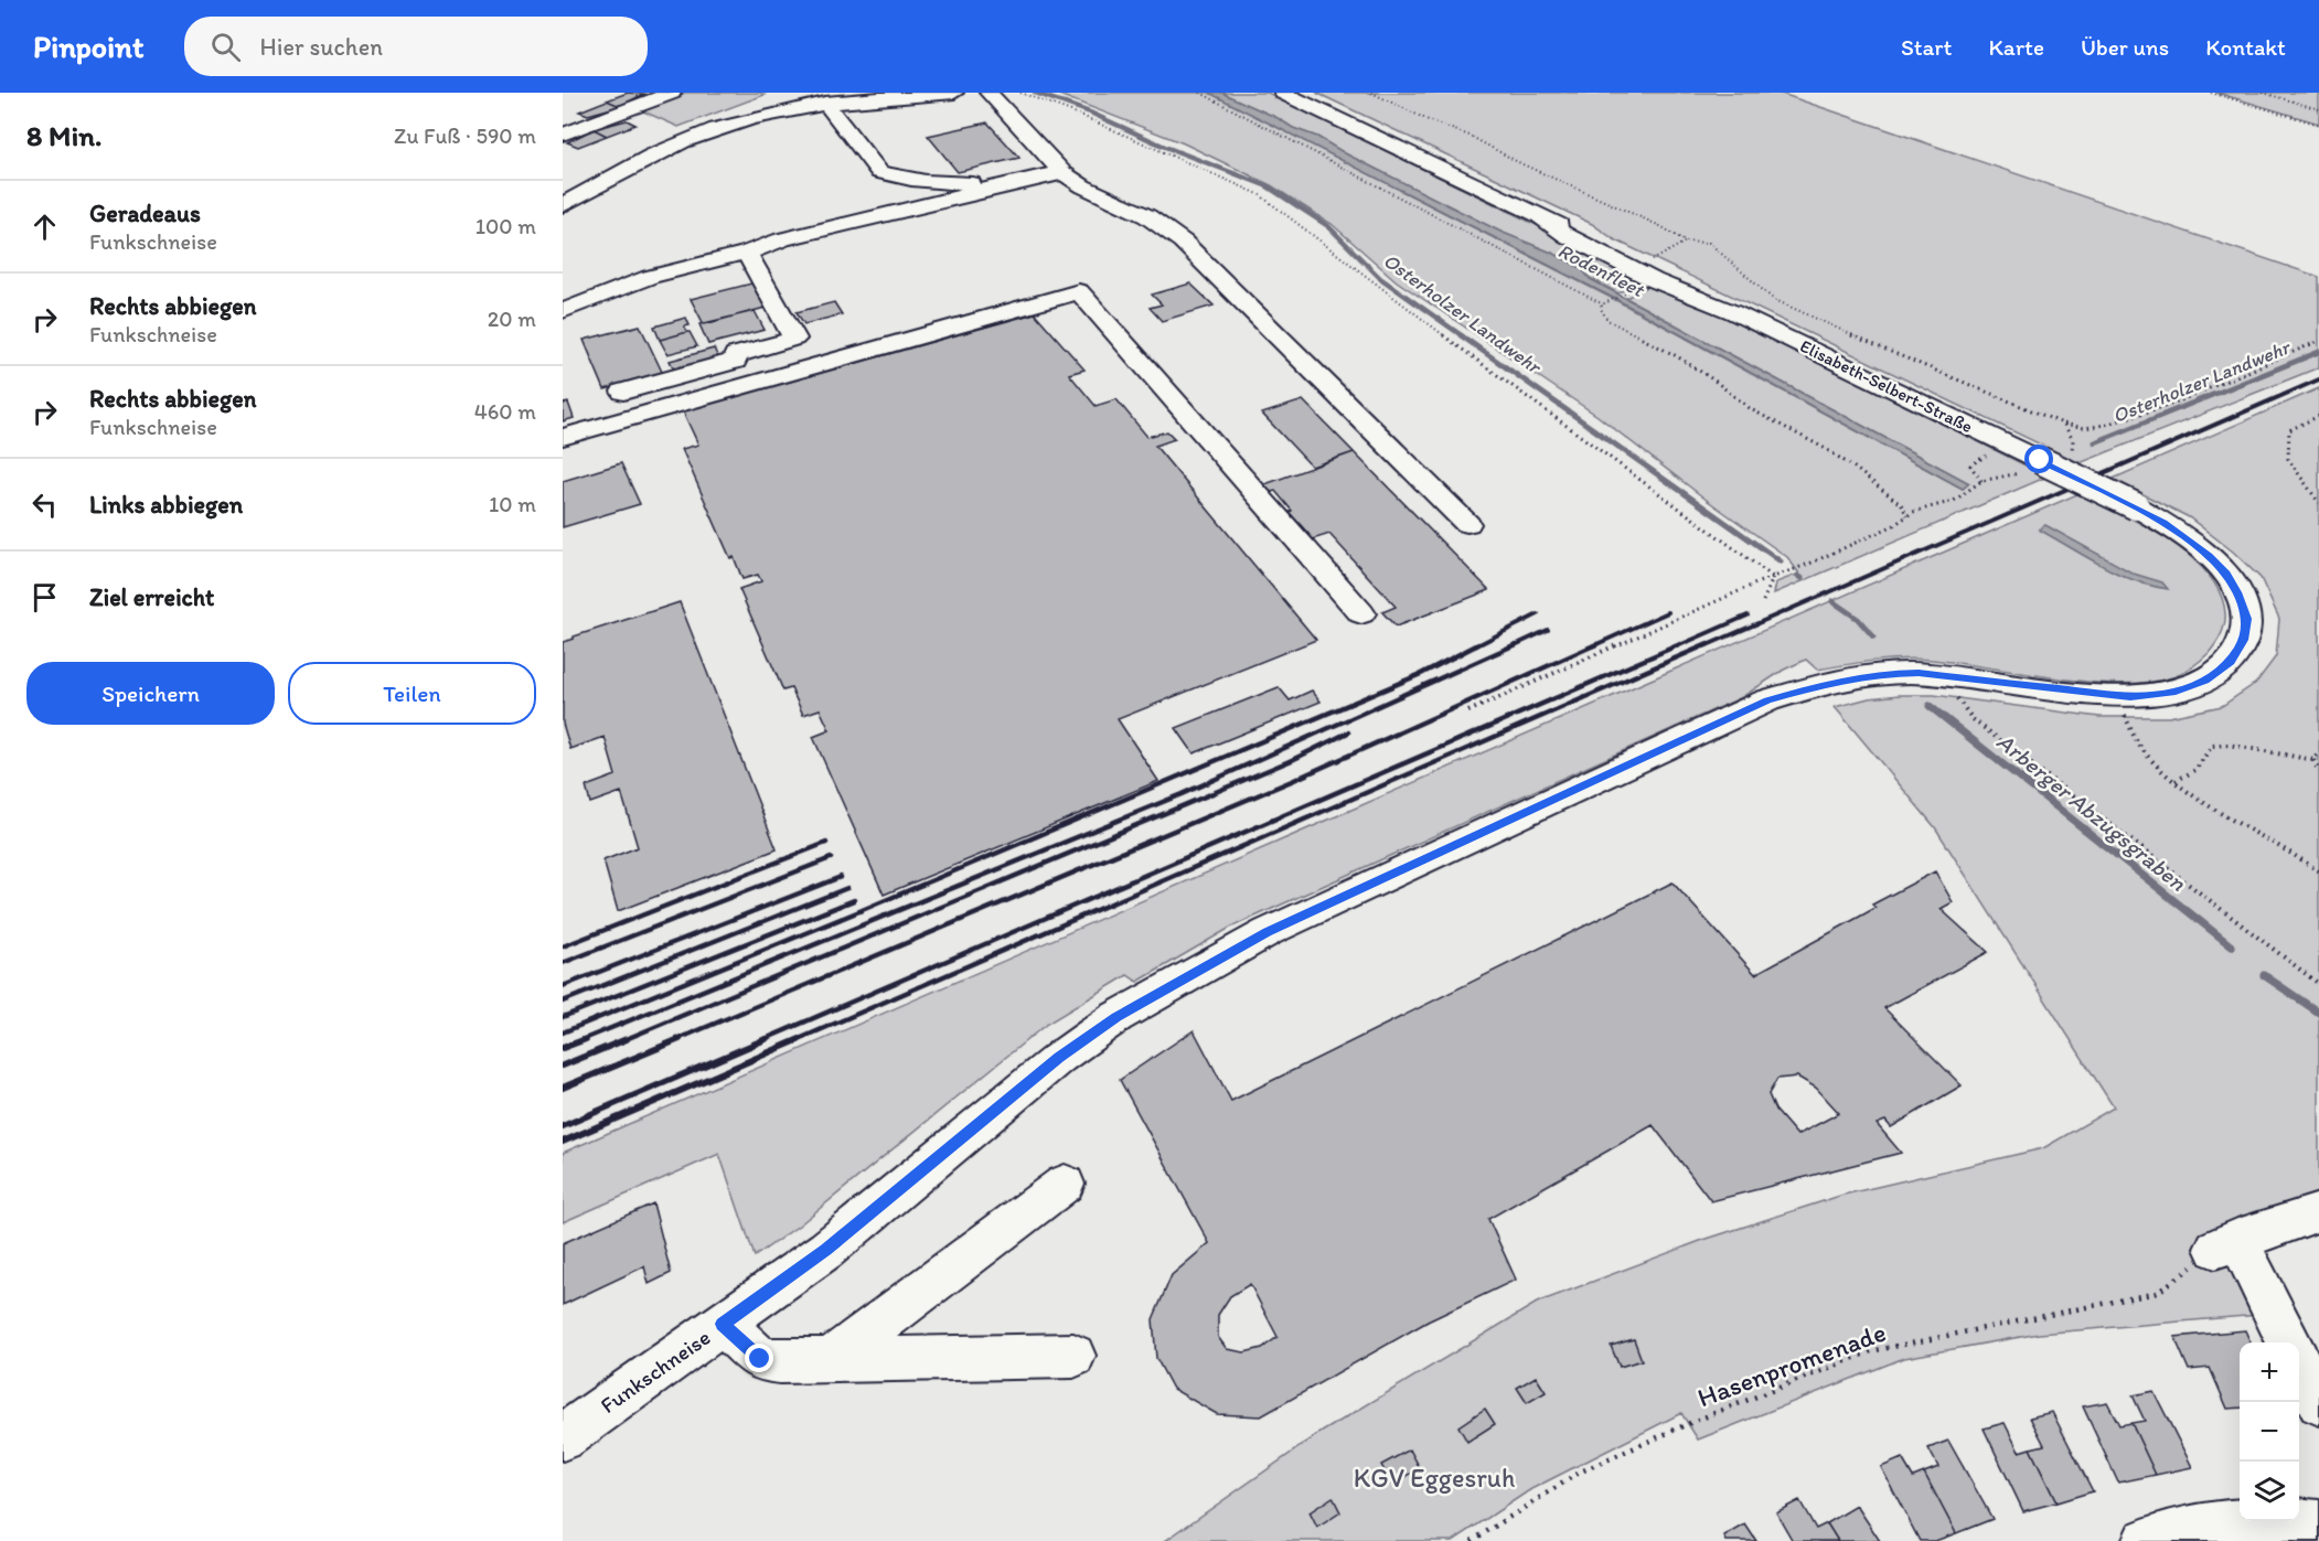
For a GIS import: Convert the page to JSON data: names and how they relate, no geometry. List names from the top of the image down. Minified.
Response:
{"streets":{"street":["Elisabeth-Selbert-Straße","Funkschneise"],"path":["Hasenpromenade"]},"crossings":[["Elisabeth-Selbert-Straße","Funkschneise"]],"water":["Rodenfleet","Osterholzer Landwehr","Arberger Abzugsgraben"],"parks":["KGV Eggesruh"],"page":{"header":"Pinpoint","search":"Hier suchen","nav":["Start","Karte","Über uns","Kontakt"],"heading":["8 Min.","Zu Fuß · 590 m"],"list":[["Geradeaus","Funkschneise","100 m"],["Rechts abbiegen","Funkschneise","20 m"],["Rechts abbiegen","Funkschneise","460 m"],["Links abbiegen","10 m"],"Ziel erreicht"],"buttons":["Speichern","Teilen"],"map_buttons":["+","−"]}}
